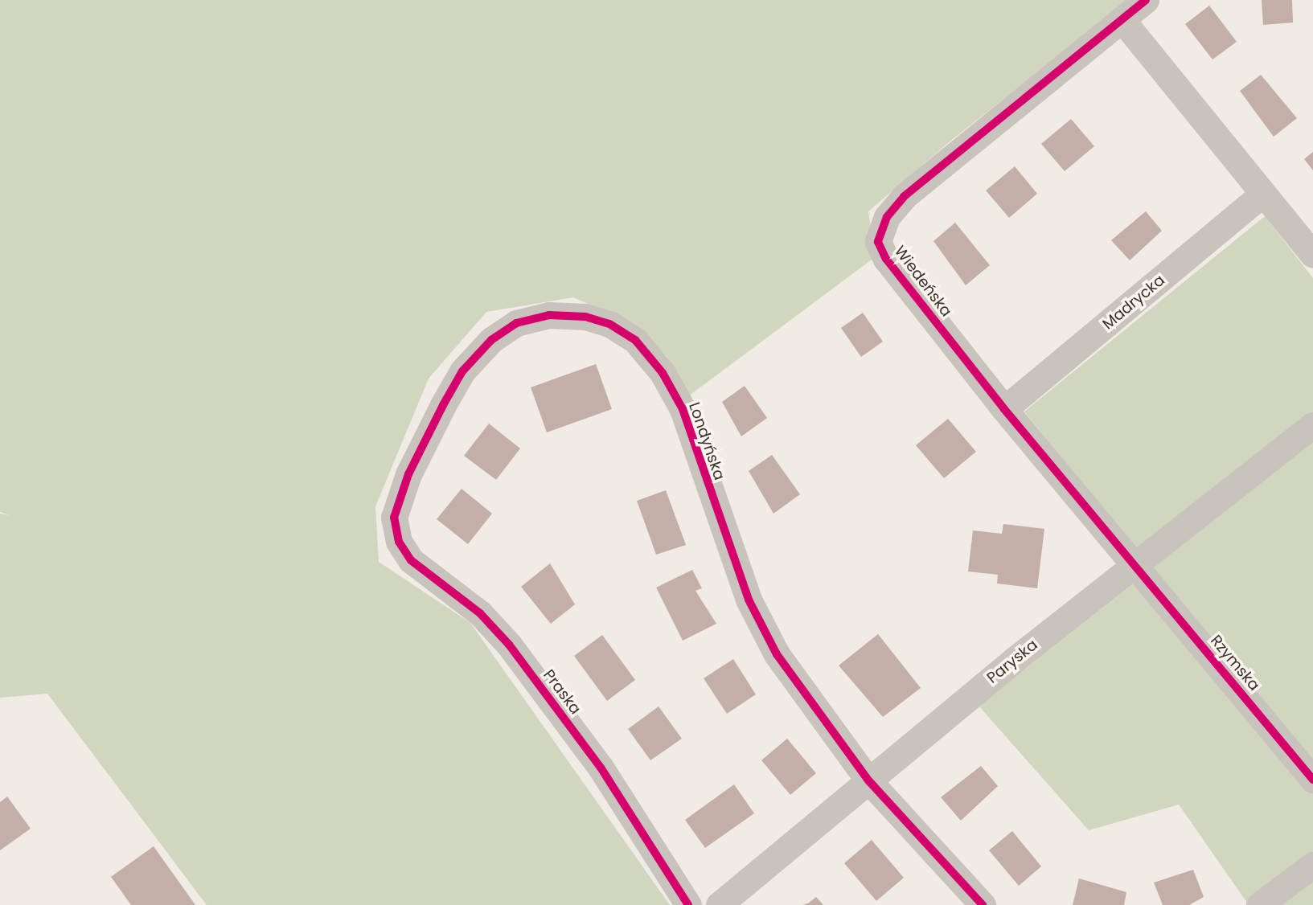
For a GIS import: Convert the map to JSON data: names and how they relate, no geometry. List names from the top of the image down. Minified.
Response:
{"streets":{"street":["Wiedeńska","Madrycka","Londyńska","Paryska","Rzymska","Praska"]},"crossings":[["Wiedeńska","Madrycka"],["Wiedeńska","Paryska"],["Wiedeńska","Rzymska"],["Londyńska","Paryska"],["Londyńska","Praska"],["Paryska","Rzymska"]]}
